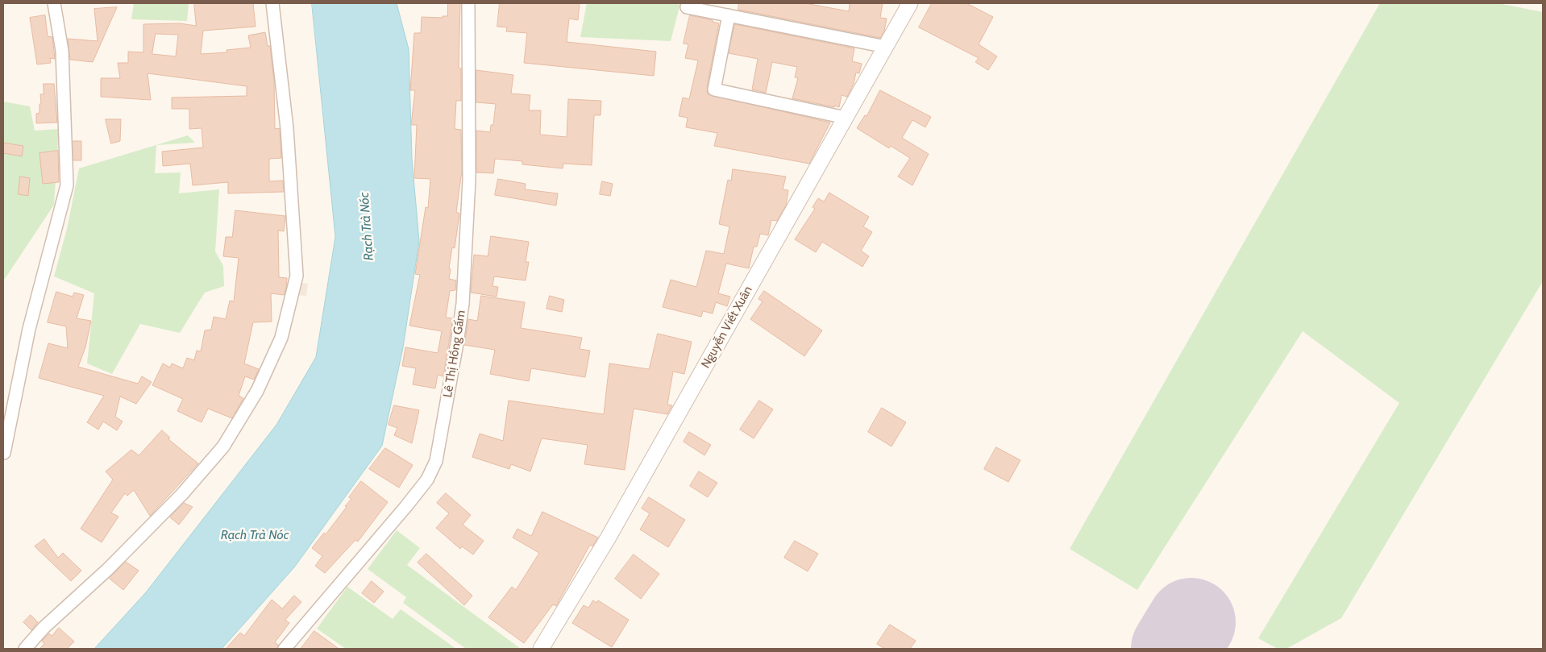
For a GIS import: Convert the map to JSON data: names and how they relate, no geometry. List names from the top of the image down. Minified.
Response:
{"streets":{"street":["Nguyễn Viết Xuân","Lê Thị Hồng Gấm"]},"water":["Rạch Trà Nóc"]}
